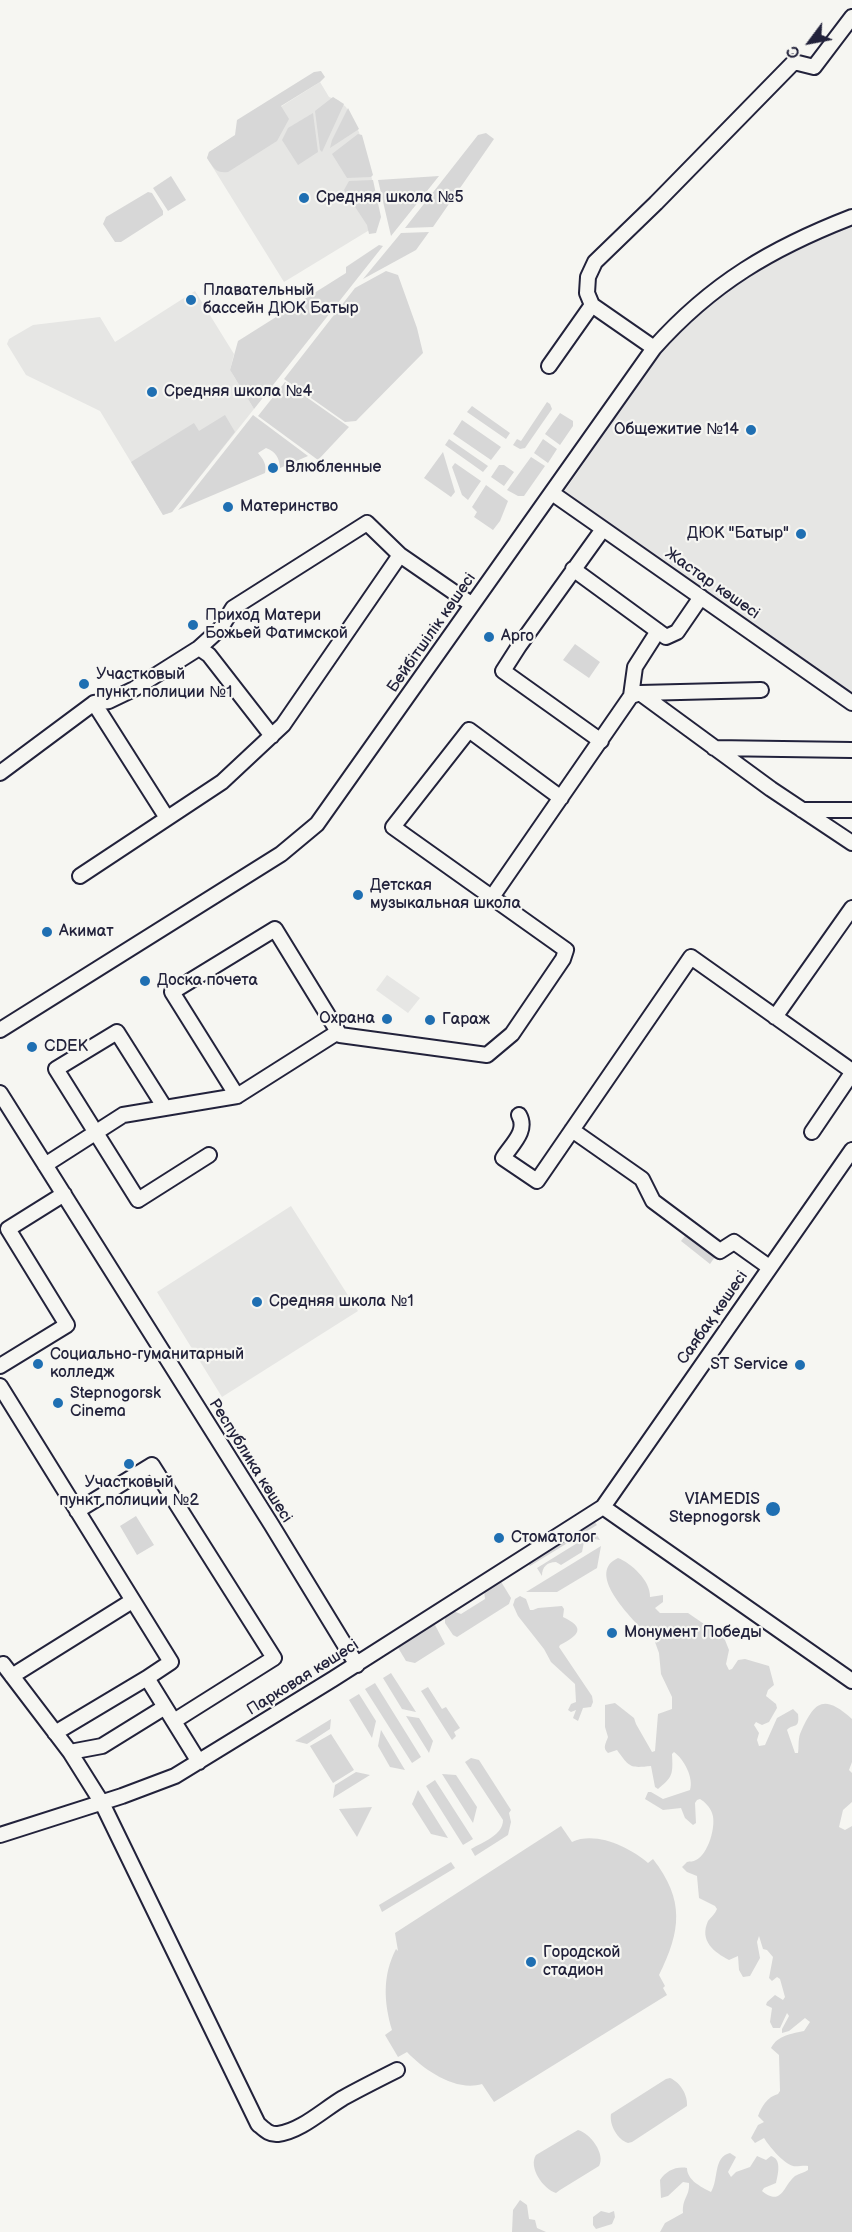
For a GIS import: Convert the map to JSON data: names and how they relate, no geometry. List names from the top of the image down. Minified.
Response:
{"streets":{"street":["Жастар көшесі","Бейбітшілік көшесі","Саябақ көшесі","Республика көшесі","Парковая көшесі"]},"crossings":[["Жастар көшесі","Бейбітшілік көшесі"],["Саябақ көшесі","Парковая көшесі"],["Республика көшесі","Парковая көшесі"]],"places":["Средняя школа №5","Плавательный бассейн ДЮК Батыр","Средняя школа №4","Общежитие №14","Влюбленные","Материнство","ДЮК \"Батыр\"","Приход Матери Божьей Фатимской","Арго","Участковый пункт полиции №1","Детская музыкальная школа","Акимат","Доска почета","Охрана","Гараж","CDEK","Средняя школа №1","Социально-гуманитарный колледж","ST Service","Stepnogorsk Cinema","Участковый пункт полиции №2","VIAMEDIS Stepnogorsk","Стоматолог","Монумент Победы","Городской стадион"],"north":"bottom left"}
